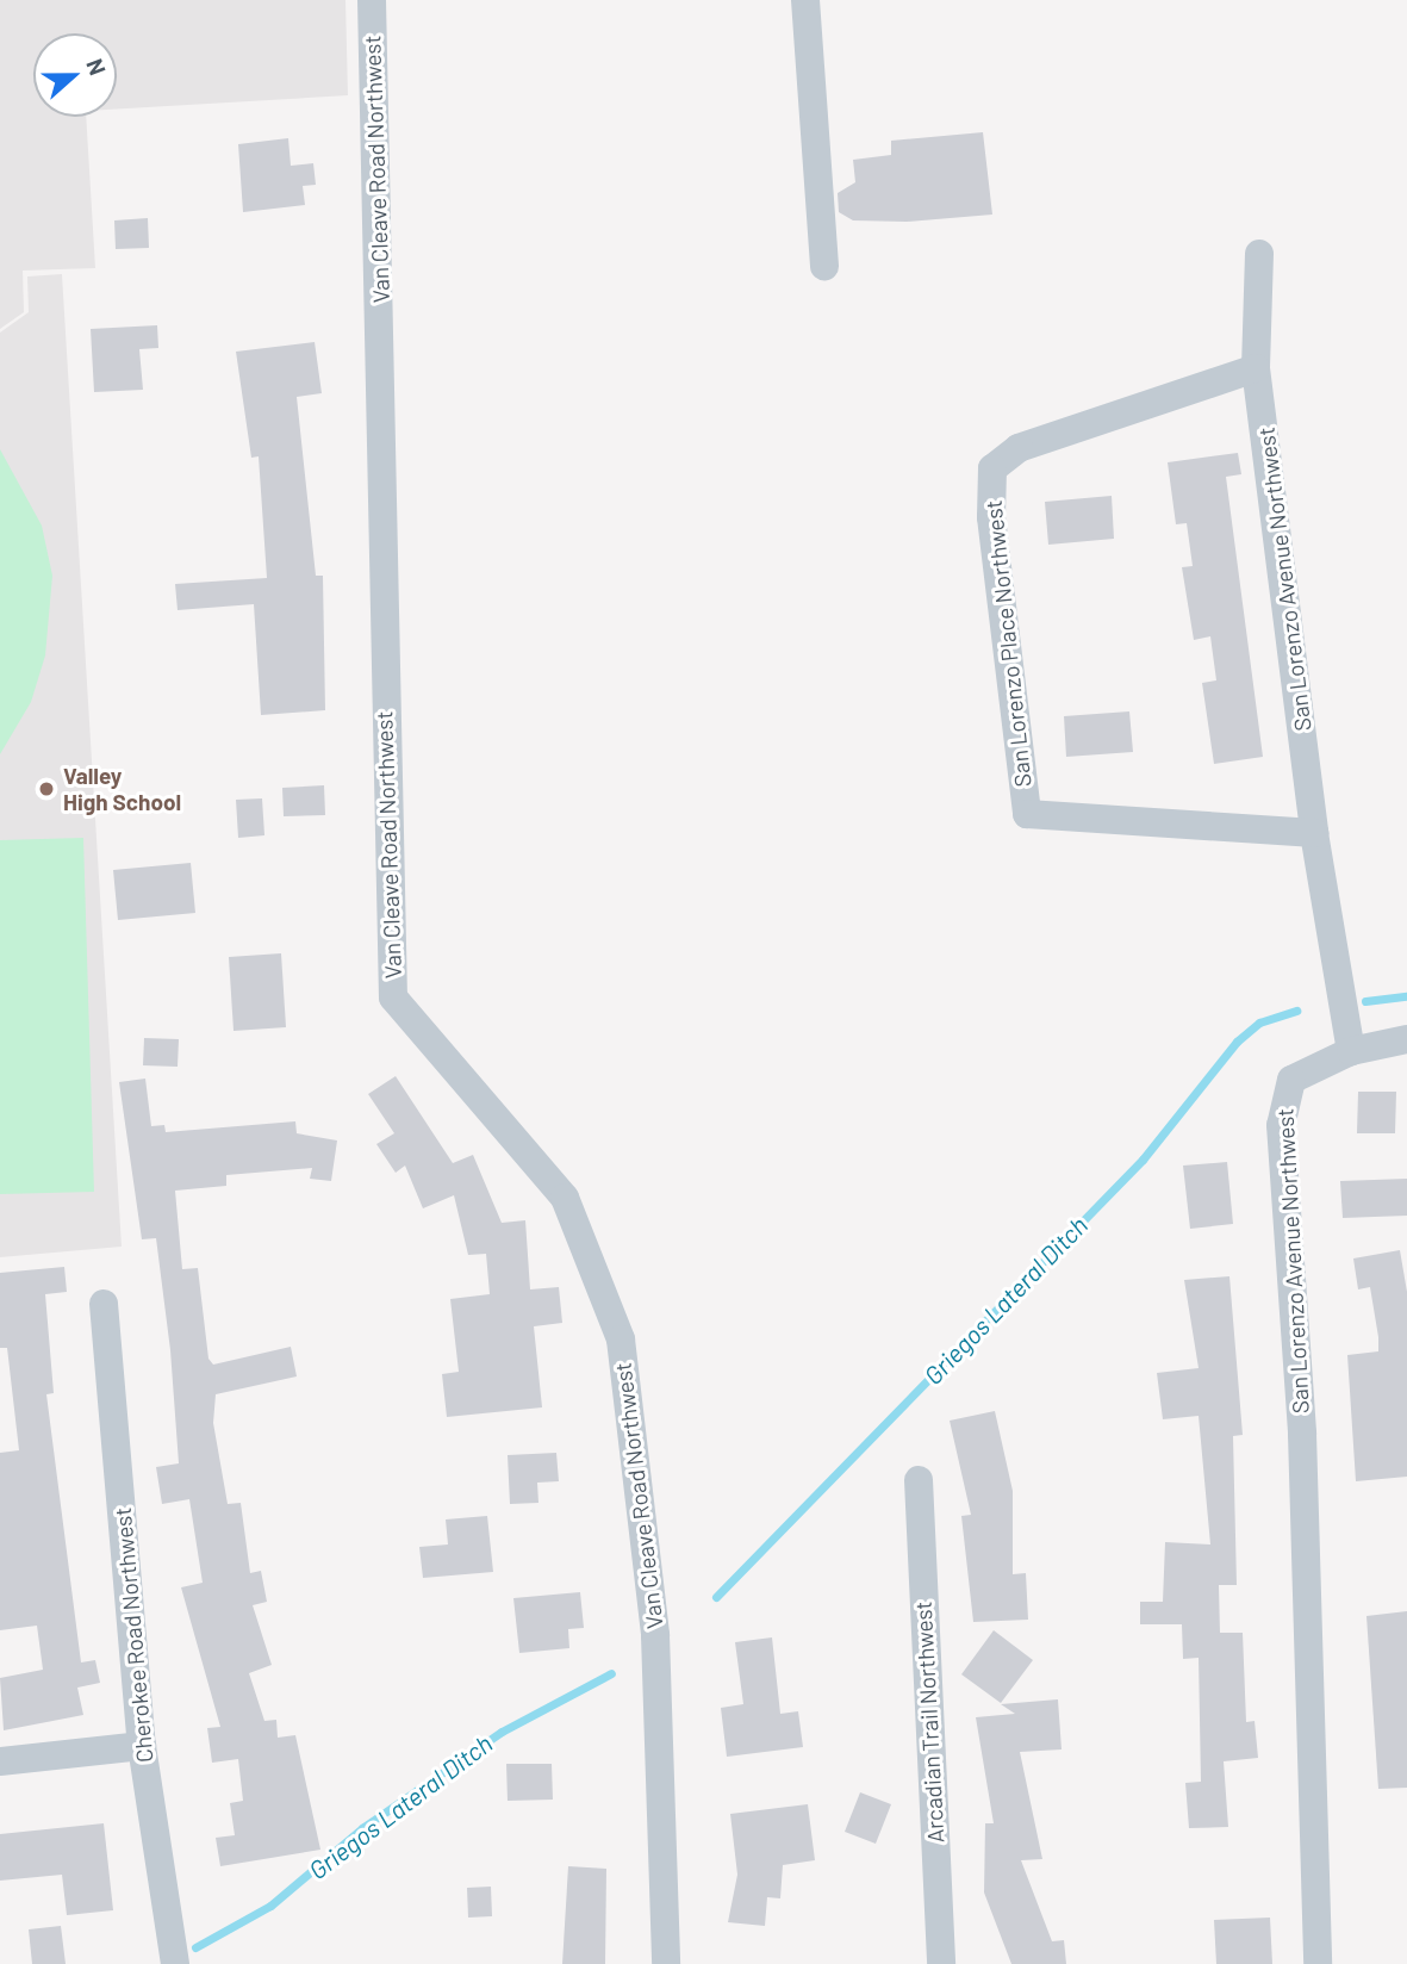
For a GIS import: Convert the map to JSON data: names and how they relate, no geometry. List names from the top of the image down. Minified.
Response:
{"streets":{"street":["Van Cleave Road Northwest","San Lorenzo Avenue Northwest","San Lorenzo Place Northwest","Cherokee Road Northwest","Arcadian Trail Northwest"]},"crossings":[["San Lorenzo Avenue Northwest","San Lorenzo Place Northwest"]],"water":["Griegos Lateral Ditch"],"places":["Valley High School"],"north":"right"}
